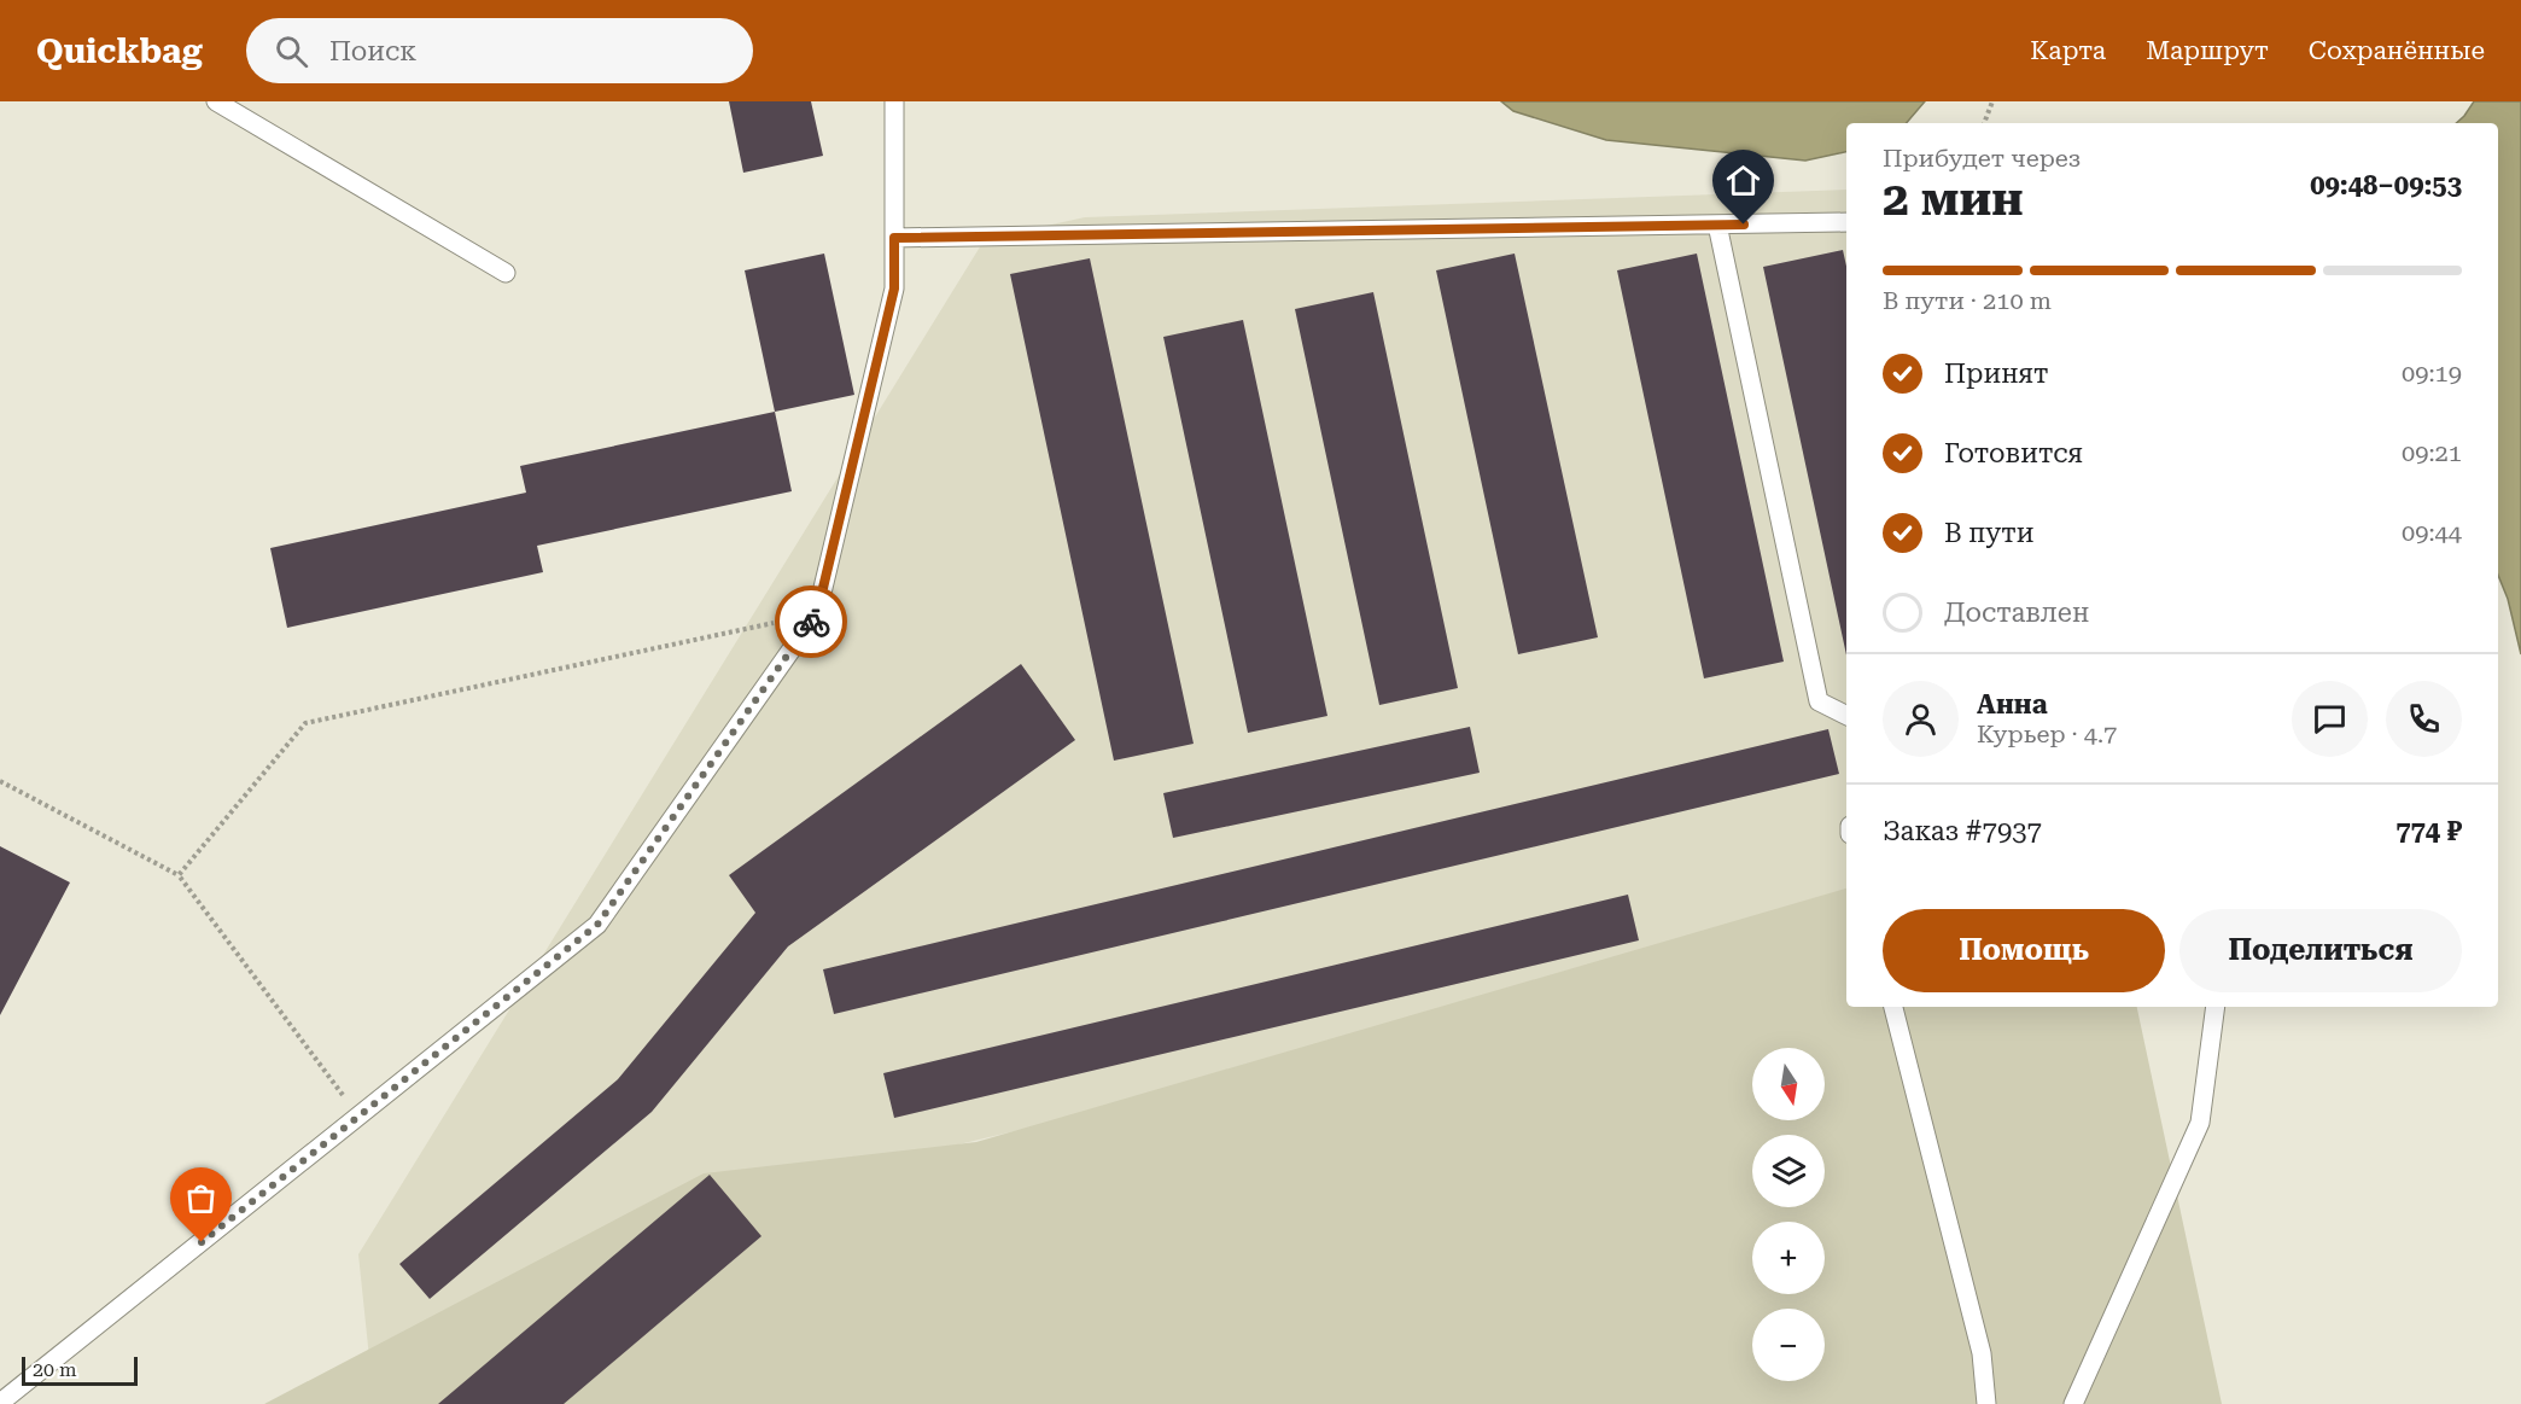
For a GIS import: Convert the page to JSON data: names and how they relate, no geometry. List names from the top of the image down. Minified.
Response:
{"scale_bar":"20 m","north":"bottom","page":{"header":"Quickbag","search":"Поиск","nav":["Карта","Маршрут","Сохранённые"],"heading":["2 мин","Прибудет через","09:48–09:53"],"panel":["Анна","Курьер · 4.7","Заказ #7937","774 ₽"],"bar":"В пути · 210 m","list":[["Принят","09:19"],["Готовится","09:21"],["В пути","09:44"],"Доставлен"],"buttons":["Помощь","Поделиться"],"map_buttons":["+","−"],"scale":"20 m"}}
